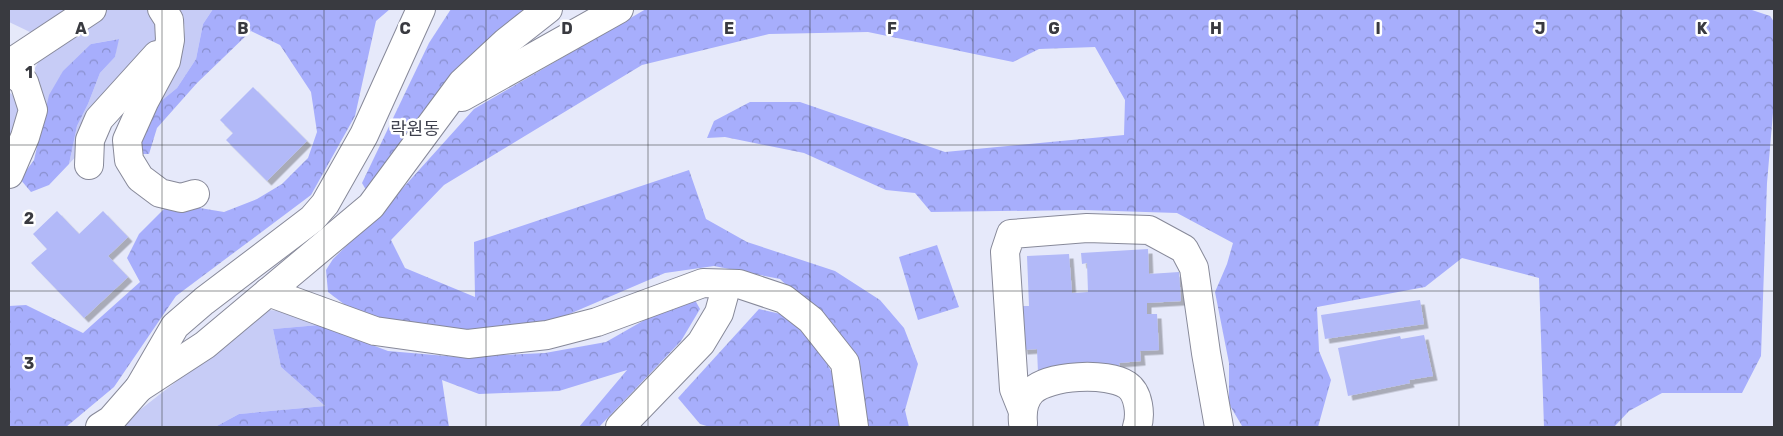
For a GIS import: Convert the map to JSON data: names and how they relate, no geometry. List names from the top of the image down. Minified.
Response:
{"districts":["락원동"],"grid":{"columns":["A","B","C","D","E","F","G","H","I","J","K"],"rows":["1","2","3"]}}
